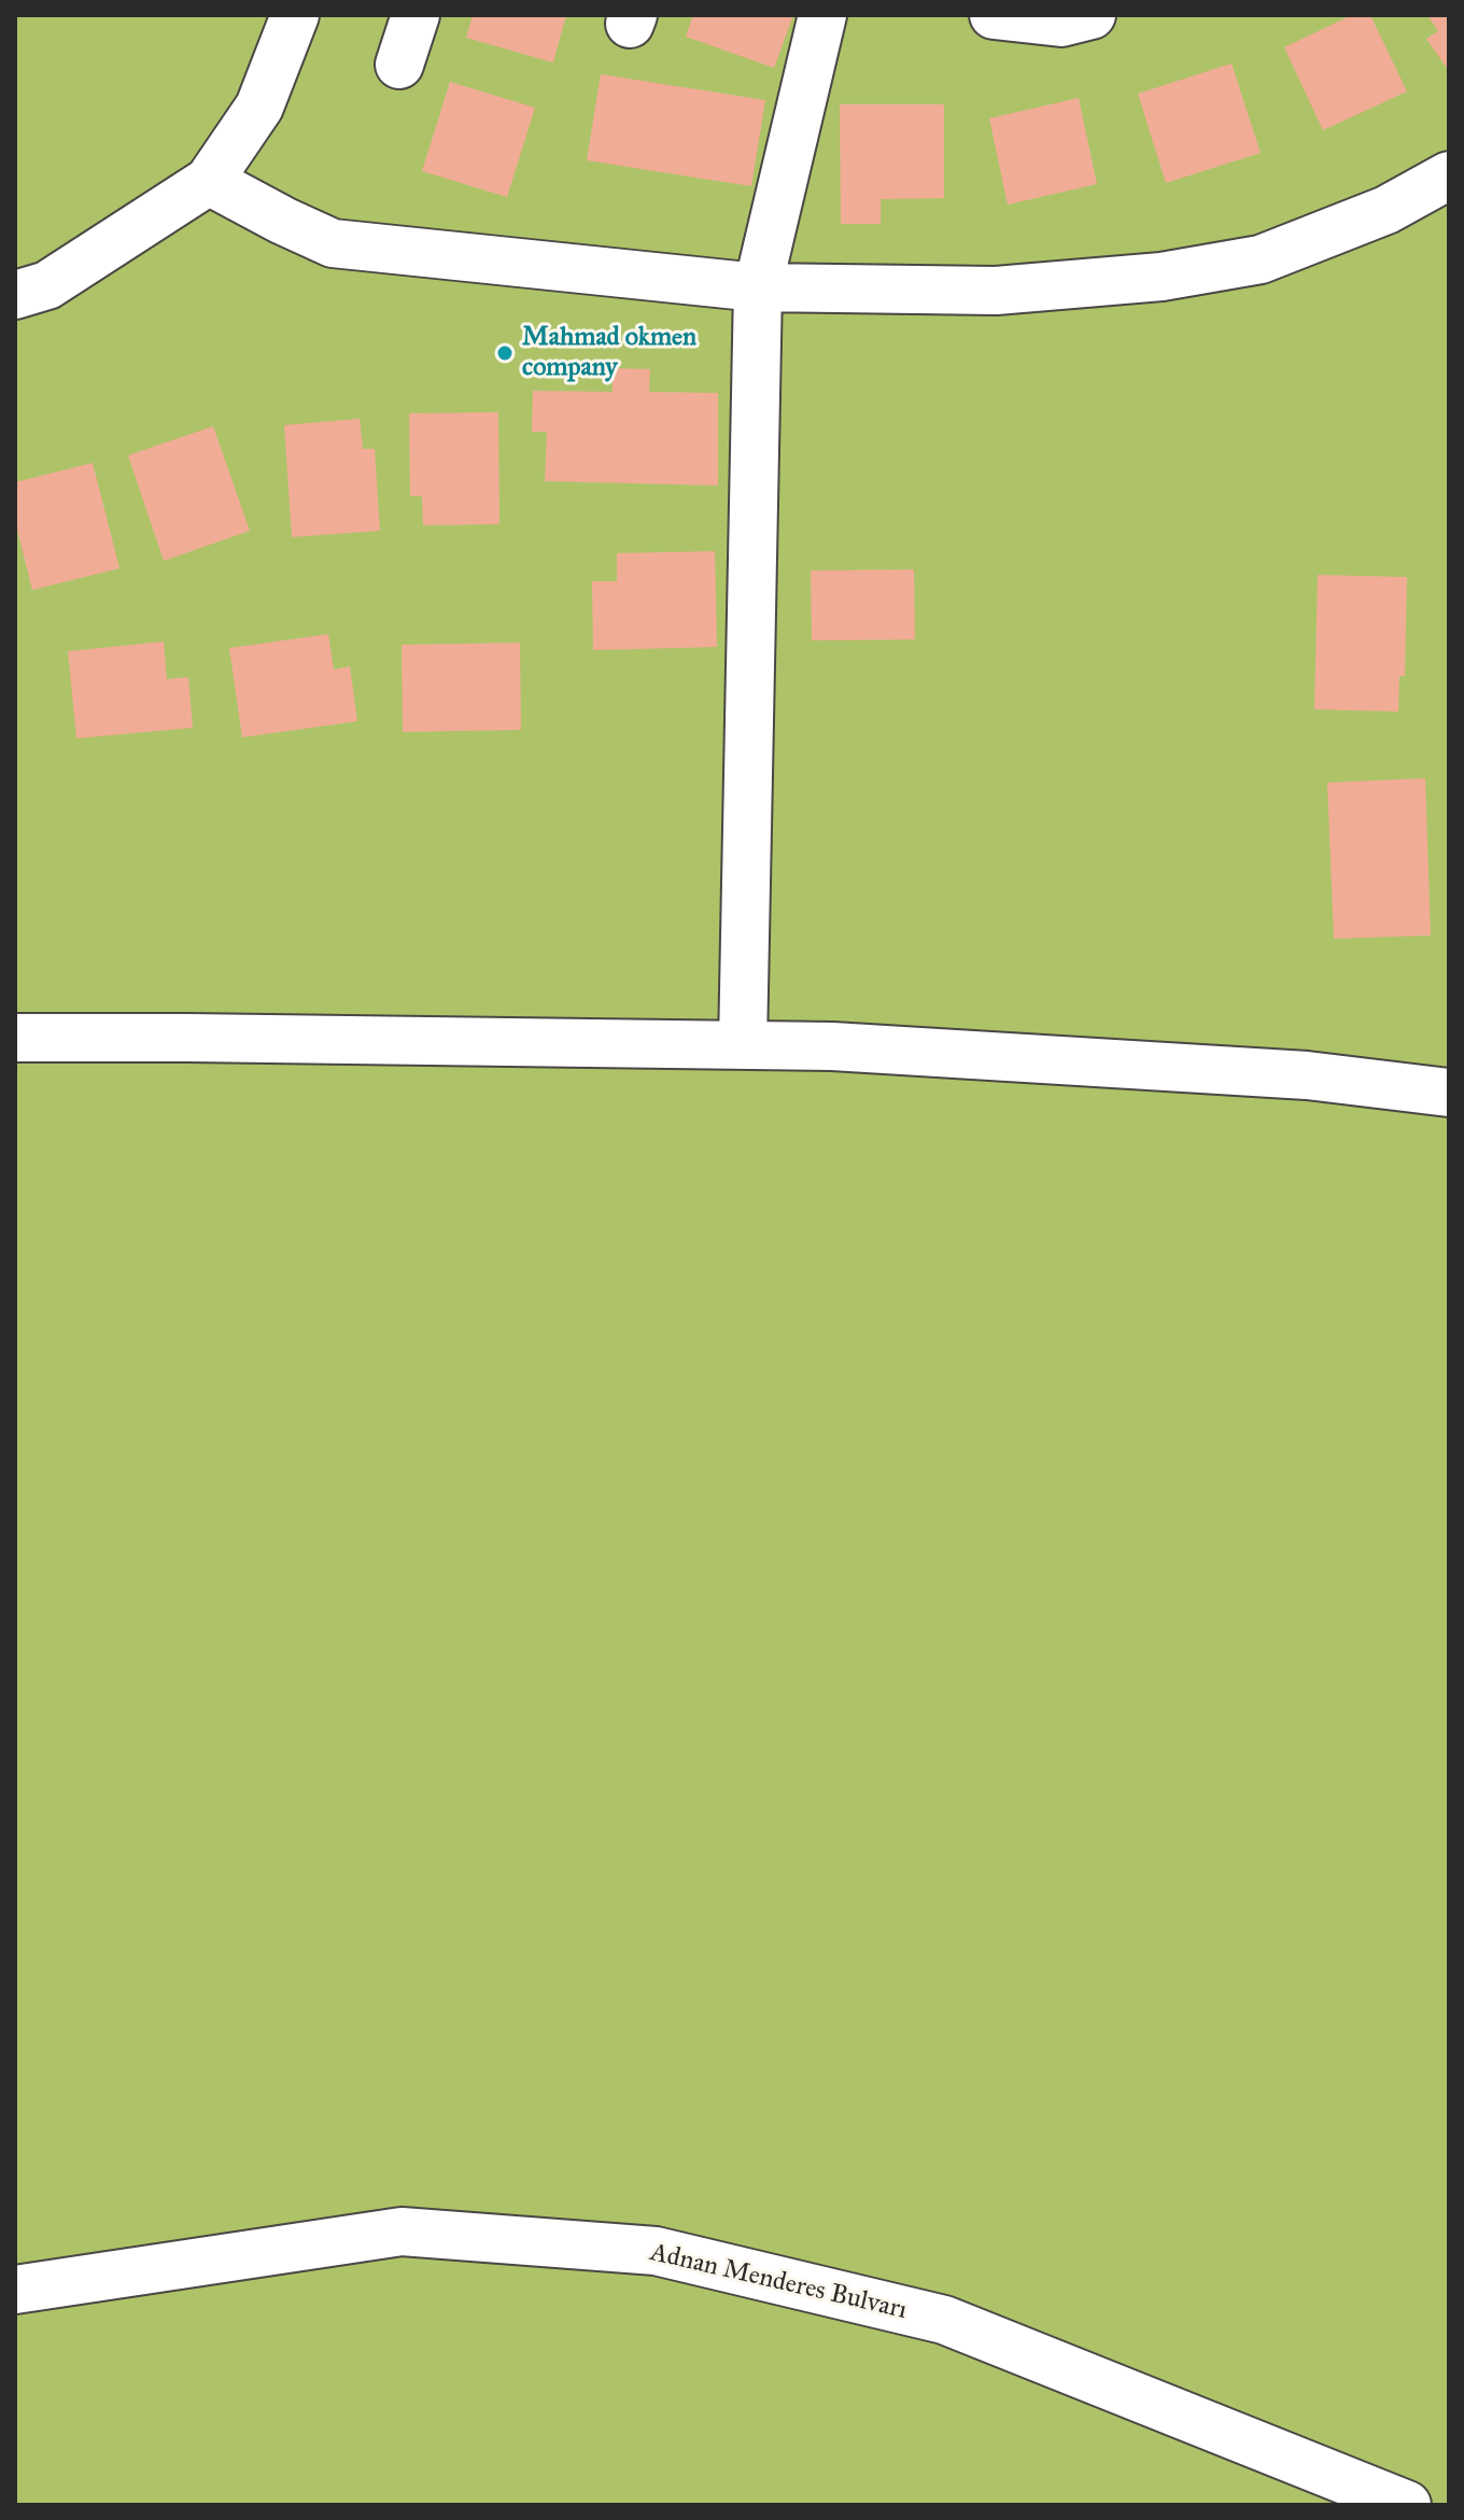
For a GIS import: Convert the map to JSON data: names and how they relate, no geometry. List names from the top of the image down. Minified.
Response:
{"streets":{"street":["Adnan Menderes Bulvarı"]},"places":["Mahmad okmen company"]}
